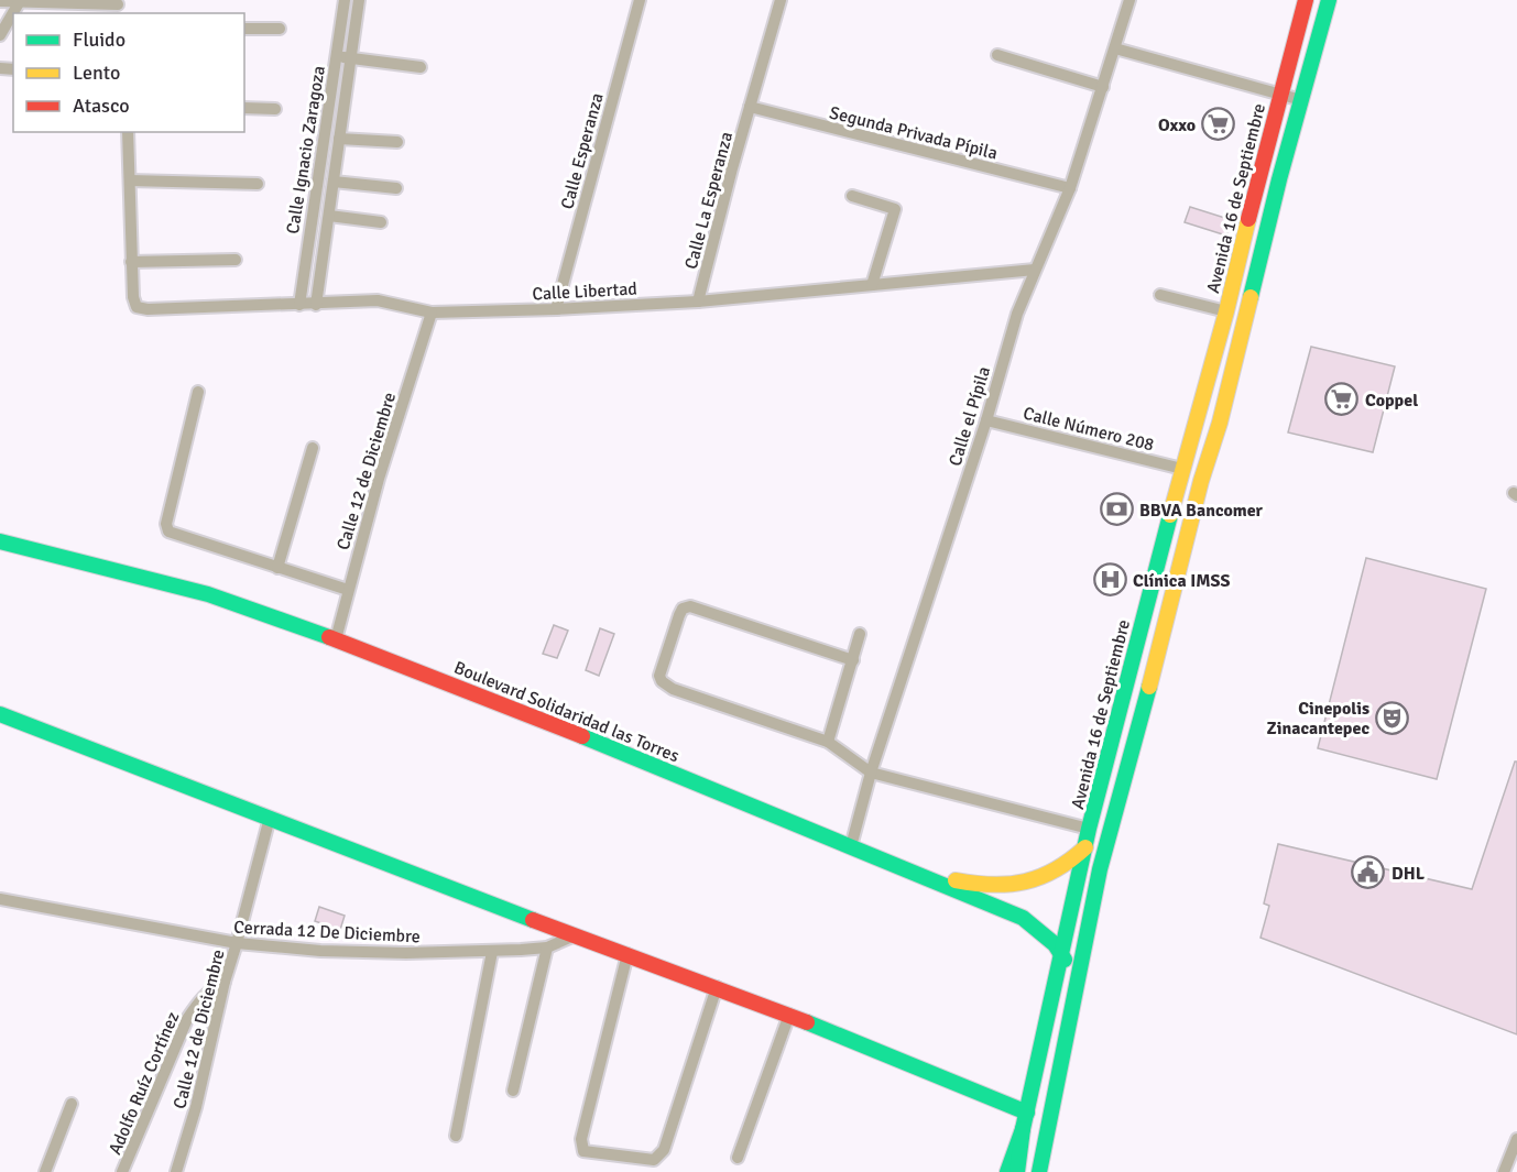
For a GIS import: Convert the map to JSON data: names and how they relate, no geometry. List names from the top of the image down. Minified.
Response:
{"streets":{"main road":["Avenida 16 de Septiembre","Boulevard Solidaridad las Torres"],"street":["Segunda Privada Pípila","Calle Ignacio Zaragoza","Calle Esperanza","Calle La Esperanza","Calle Libertad","Calle el Pípila","Calle Número 208","Calle 12 de Diciembre","Cerrada 12 De Diciembre","Adolfo Ruíz Cortínez"]},"crossings":[["Segunda Privada Pípila","Calle La Esperanza"],["Segunda Privada Pípila","Calle el Pípila"],["Calle Ignacio Zaragoza","Calle Libertad"],["Calle Esperanza","Calle Libertad"],["Avenida 16 de Septiembre","Calle Número 208"],["Avenida 16 de Septiembre","Boulevard Solidaridad las Torres"],["Calle La Esperanza","Calle Libertad"],["Calle Libertad","Calle el Pípila"],["Calle Libertad","Calle 12 de Diciembre"],["Calle el Pípila","Calle Número 208"],["Calle el Pípila","Boulevard Solidaridad las Torres"],["Calle 12 de Diciembre","Boulevard Solidaridad las Torres"],["Calle 12 de Diciembre","Cerrada 12 De Diciembre"],["Calle 12 de Diciembre","Adolfo Ruíz Cortínez"]],"places":{"supermarket":["Oxxo","Coppel"],"bank":["BBVA Bancomer"],"hospital":["Clínica IMSS"],"theatre":["Cinepolis Zinacantepec"],"public building":["DHL"]},"legend":["Fluido","Lento","Atasco"]}
